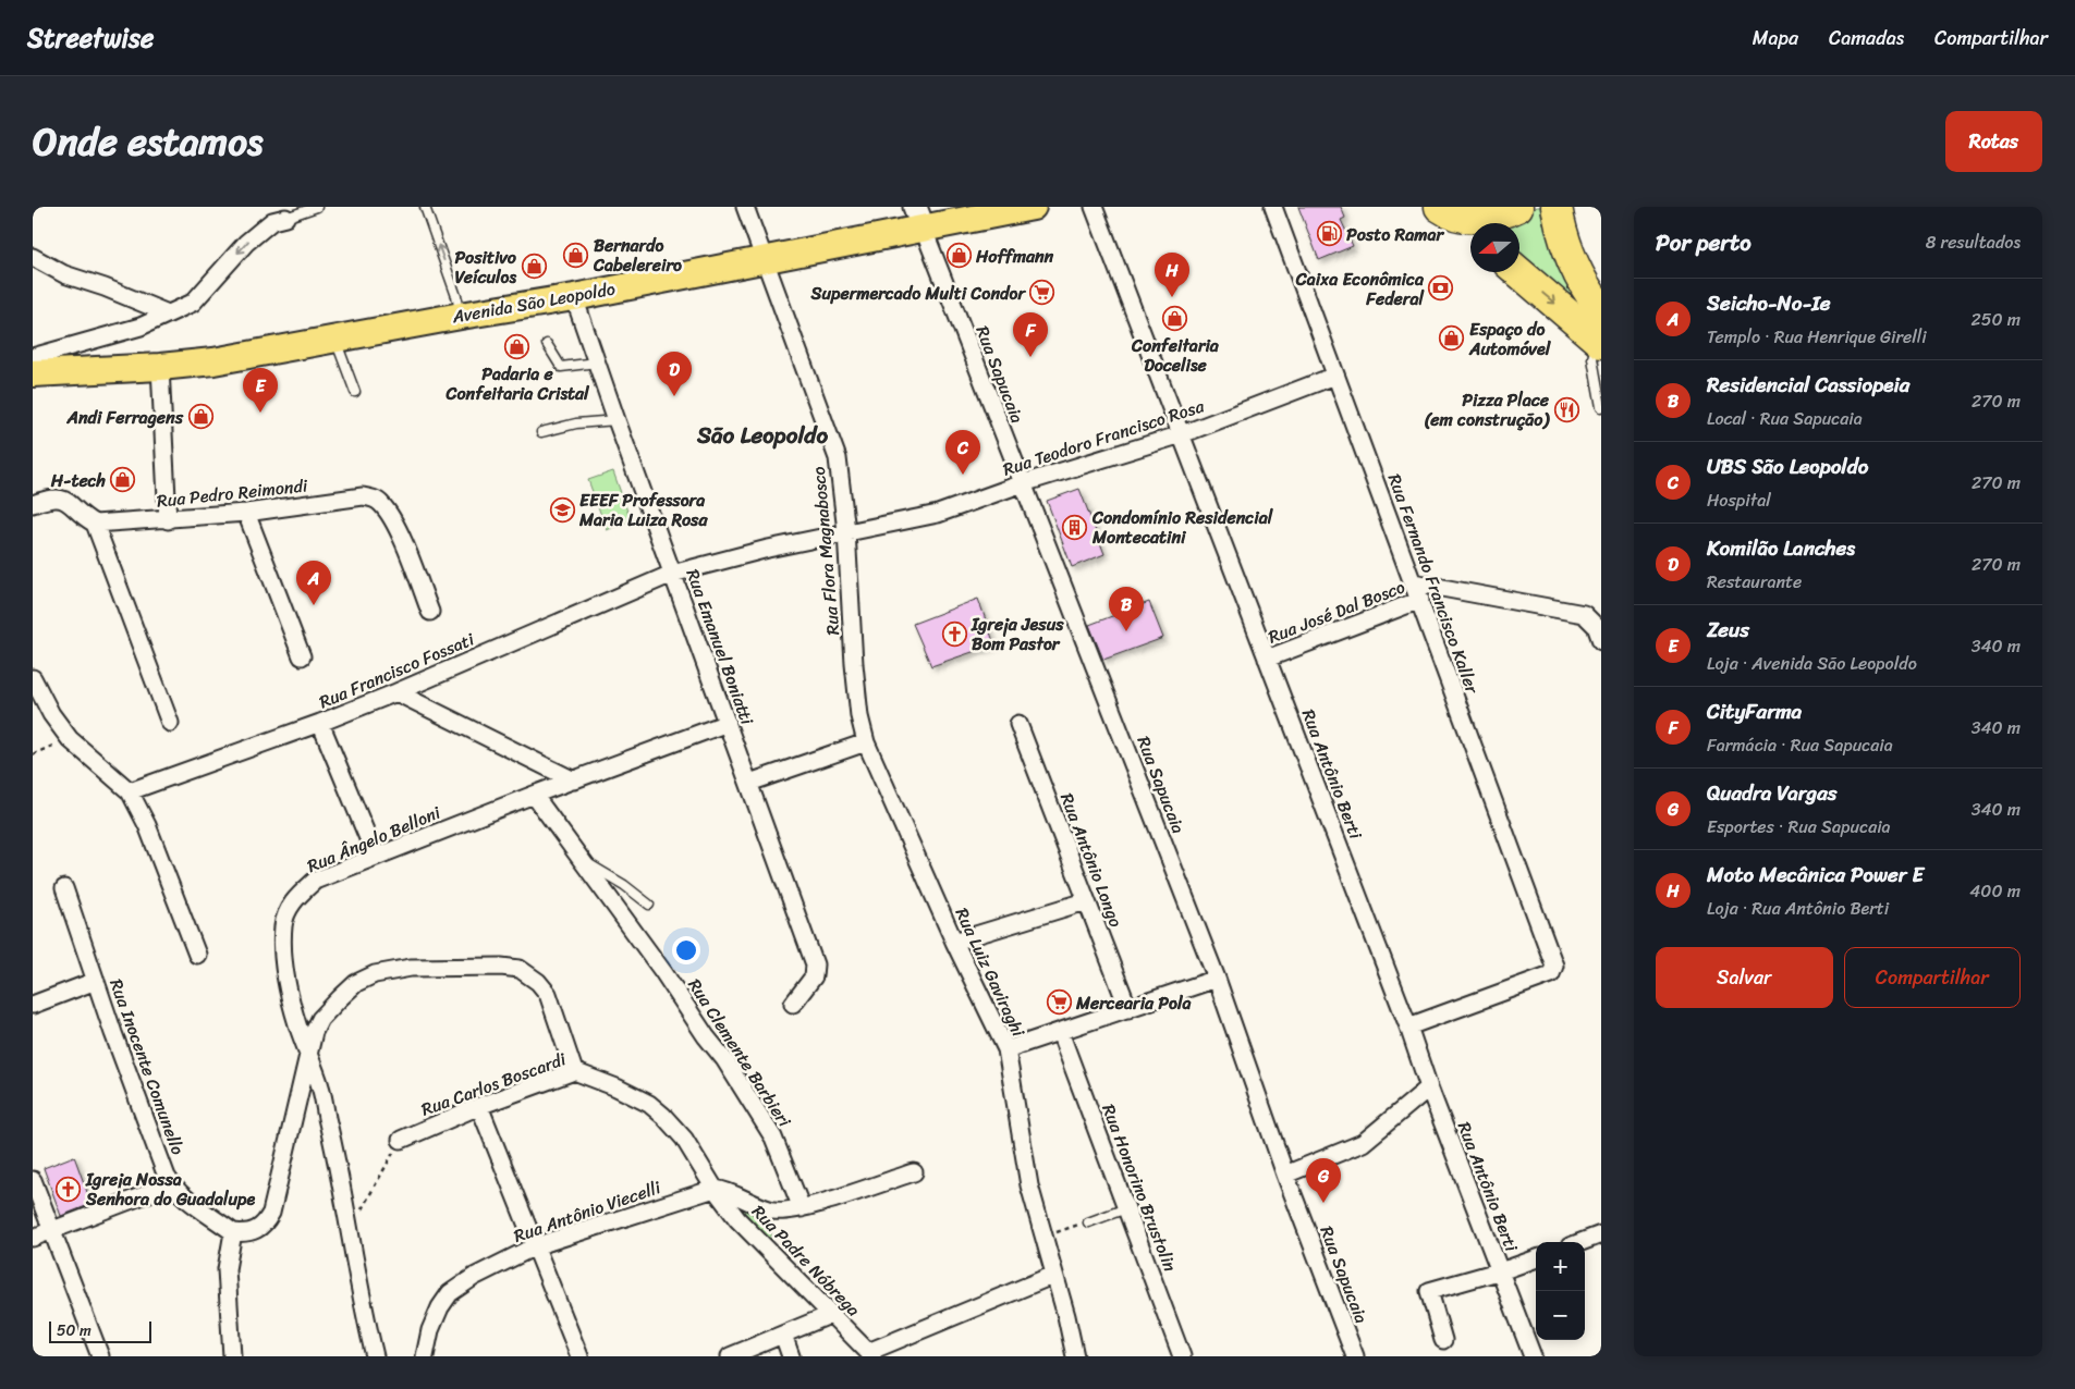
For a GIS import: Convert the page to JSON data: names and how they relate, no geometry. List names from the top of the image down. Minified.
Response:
{"streets":{"main road":["Avenida São Leopoldo"],"street":["Rua Sapucaia","Rua Teodoro Francisco Rosa","Rua Pedro Reimondi","Rua Flora Magnabosco","Rua Fernando Francisco Kaller","Rua José Dal Bosco","Rua Emanuel Boniatti","Rua Francisco Fossati","Rua Antônio Berti","Rua Ângelo Belloni","Rua Antônio Longo","Rua Luiz Gaviraghi","Rua Clemente Barbieri","Rua Inocente Comunello","Rua Carlos Boscardi","Rua Honorino Brustolin","Rua Antônio Viecelli","Rua Padre Nóbrega"]},"crossings":[["Avenida São Leopoldo","Rua Sapucaia"],["Avenida São Leopoldo","Rua Flora Magnabosco"],["Avenida São Leopoldo","Rua Emanuel Boniatti"],["Rua Sapucaia","Rua Teodoro Francisco Rosa"],["Rua Teodoro Francisco Rosa","Rua Flora Magnabosco"],["Rua Teodoro Francisco Rosa","Rua Fernando Francisco Kaller"],["Rua Teodoro Francisco Rosa","Rua Emanuel Boniatti"],["Rua Teodoro Francisco Rosa","Rua Francisco Fossati"],["Rua Teodoro Francisco Rosa","Rua Antônio Berti"],["Rua Flora Magnabosco","Rua Luiz Gaviraghi"],["Rua Fernando Francisco Kaller","Rua José Dal Bosco"],["Rua Fernando Francisco Kaller","Rua Antônio Berti"],["Rua José Dal Bosco","Rua Antônio Berti"],["Rua Emanuel Boniatti","Rua Francisco Fossati"],["Rua Emanuel Boniatti","Rua Ângelo Belloni"],["Rua Ângelo Belloni","Rua Clemente Barbieri"],["Rua Carlos Boscardi","Rua Antônio Viecelli"],["Rua Carlos Boscardi","Rua Padre Nóbrega"],["Rua Antônio Viecelli","Rua Padre Nóbrega"]],"districts":["São Leopoldo"],"places":{"fuel station":["Posto Ramar"],"shop":["Bernardo Cabelereiro","Hoffmann","Positivo Veículos","Confeitaria Docelise","Espaço do Automóvel","Padaria e Confeitaria Cristal","Andi Ferragens","H-tech"],"bank":["Caixa Econômica Federal"],"supermarket":["Supermercado Multi Condor","Mercearia Pola"],"restaurant":["Pizza Place (em construção)"],"school or university":["EEEF Professora Maria Luiza Rosa"],"building":["Condomínio Residencial Montecatini"],"church":["Igreja Jesus Bom Pastor","Igreja Nossa Senhora do Guadalupe"]},"scale_bar":"50 m","north":"left","page":{"header":"Streetwise","nav":["Mapa","Camadas","Compartilhar"],"title":"Onde estamos","buttons":["Rotas",["Salvar","Compartilhar"]],"heading":["Por perto","8 resultados"],"pins":["H","F","D","E","C","A","B","G"],"list":[{"mark":"A","name":"Seicho-No-Ie","note":"Templo · Rua Henrique Girelli","value":"250 m"},{"mark":"B","name":"Residencial Cassiopeia","note":"Local · Rua Sapucaia","value":"270 m"},{"mark":"C","name":"UBS São Leopoldo","note":"Hospital","value":"270 m"},{"mark":"D","name":"Komilão Lanches","note":"Restaurante","value":"270 m"},{"mark":"E","name":"Zeus","note":"Loja · Avenida São Leopoldo","value":"340 m"},{"mark":"F","name":"CityFarma","note":"Farmácia · Rua Sapucaia","value":"340 m"},{"mark":"G","name":"Quadra Vargas","note":"Esportes · Rua Sapucaia","value":"340 m"},{"mark":"H","name":"Moto Mecânica Power E","note":"Loja · Rua Antônio Berti","value":"400 m"}],"map_buttons":["+","−"],"scale":"50 m"}}
